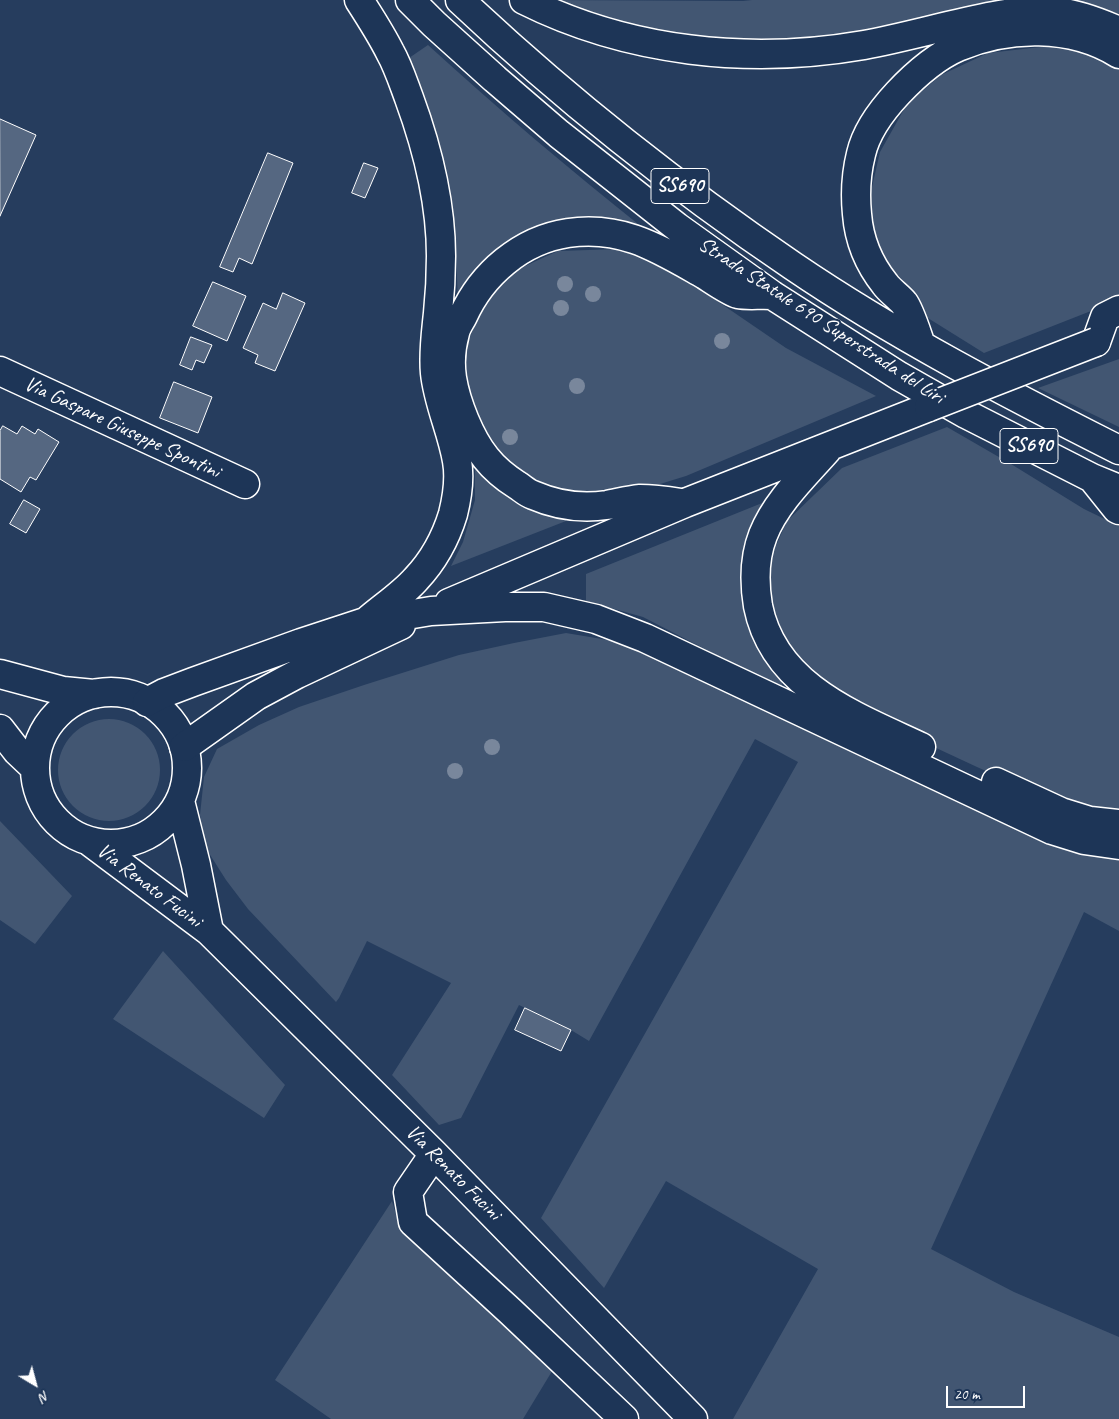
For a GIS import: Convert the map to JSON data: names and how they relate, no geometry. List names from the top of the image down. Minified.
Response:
{"streets":{"main road":["SS690","Strada Statale 690 Superstrada del Liri","Via Gaspare Giuseppe Spontini","Via Renato Fucini"]},"crossings":[["SS690","Strada Statale 690 Superstrada del Liri"]],"scale_bar":"20 m","north":"bottom right"}
